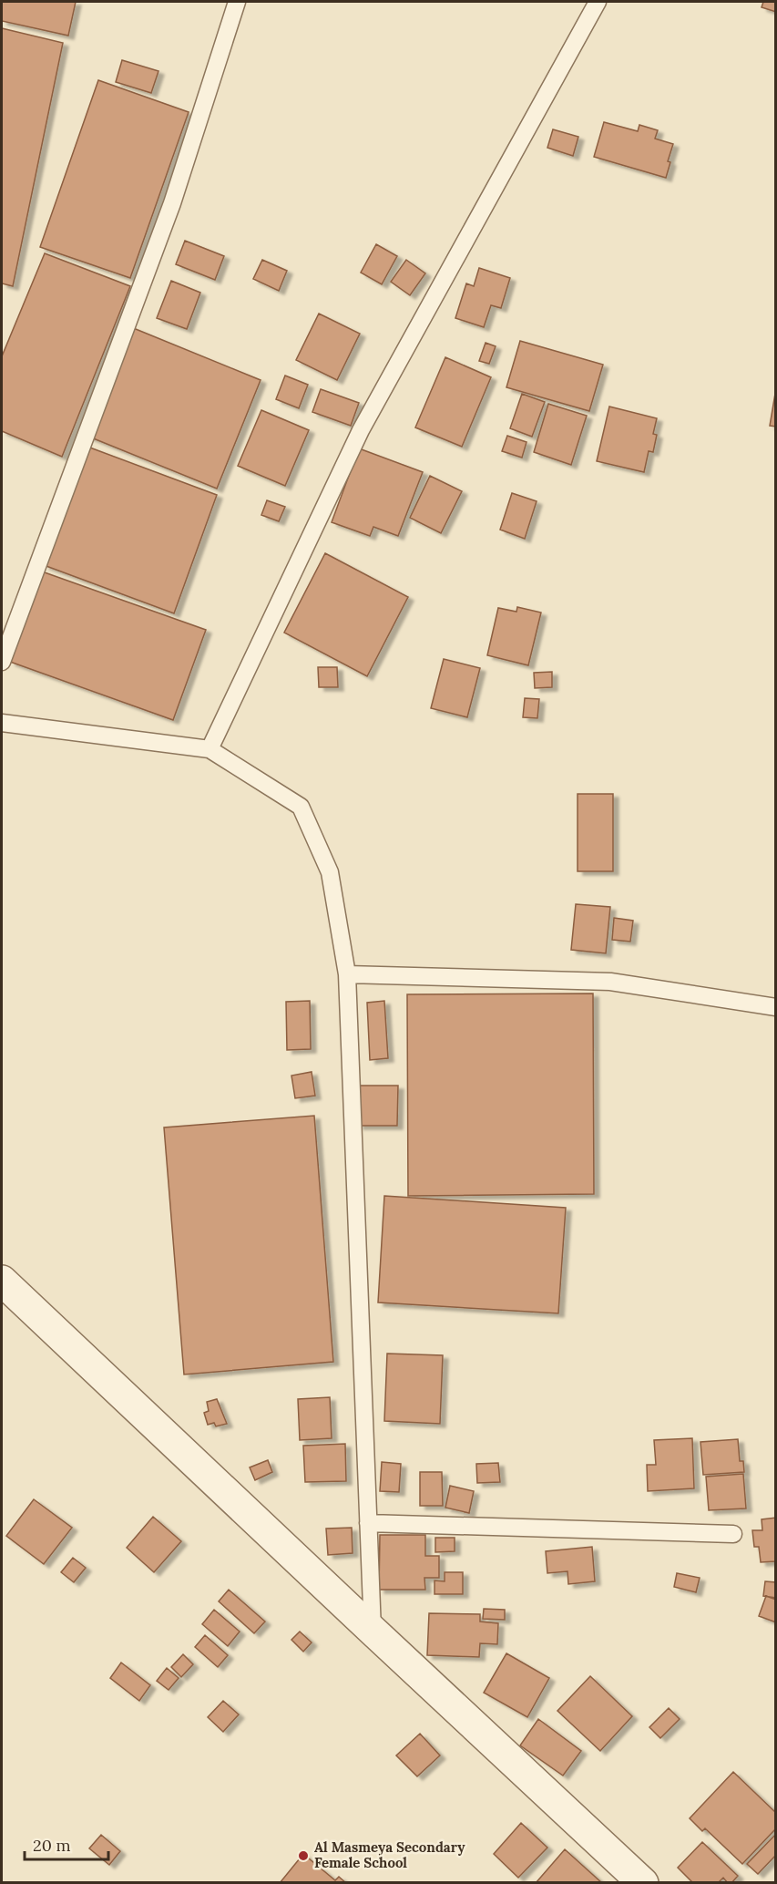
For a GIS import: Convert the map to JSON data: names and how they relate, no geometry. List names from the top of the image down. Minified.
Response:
{"places":["Al Masmeya Secondary Female School"],"scale_bar":"20 m"}
